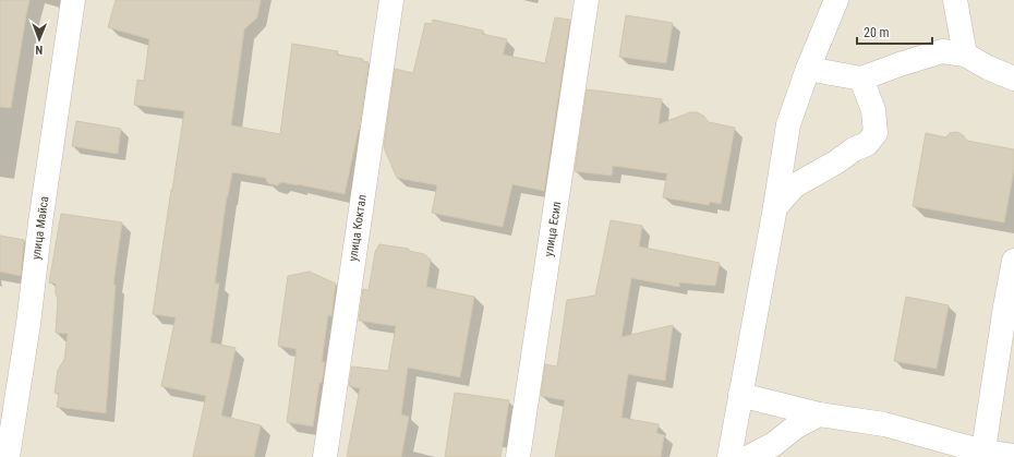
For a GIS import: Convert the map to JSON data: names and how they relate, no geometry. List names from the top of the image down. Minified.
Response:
{"streets":{"street":["улица Майса","улица Коктал","улица Есил"]},"scale_bar":"20 m","north":"bottom"}
